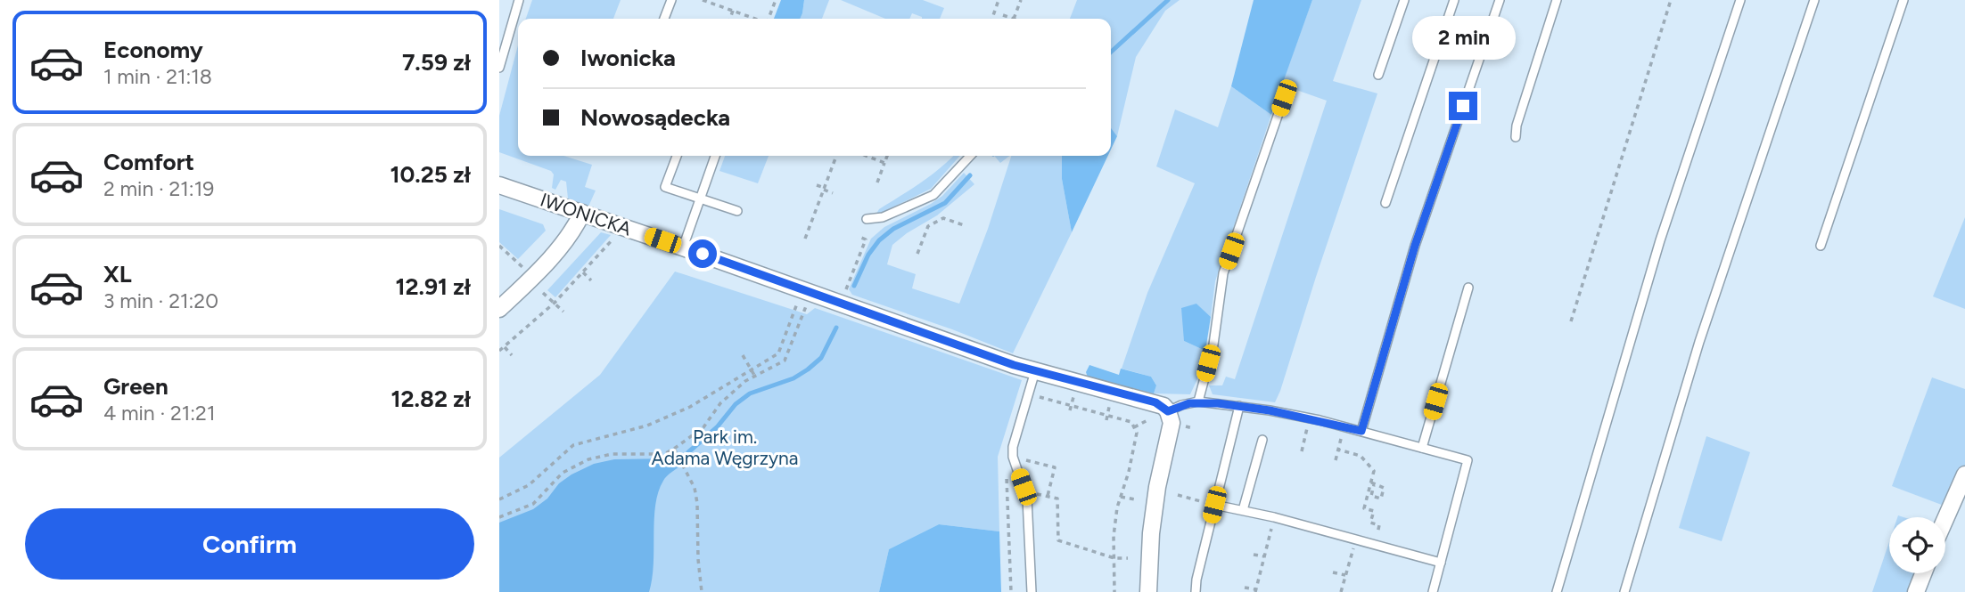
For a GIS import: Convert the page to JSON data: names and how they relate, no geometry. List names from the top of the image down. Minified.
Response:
{"streets":{"street":["IWONICKA"]},"parks":["Park im. Adama Węgrzyna"],"page":{"list":[{"name":"Economy","note":"1 min · 21:18","value":"7.59 zł"},{"name":"Comfort","note":"2 min · 21:19","value":"10.25 zł"},{"name":"XL","note":"3 min · 21:20","value":"12.91 zł"},{"name":"Green","note":"4 min · 21:21","value":"12.82 zł"}],"bubble":"2 min","banner":["Iwonicka","Nowosądecka"],"buttons":"Confirm"}}
